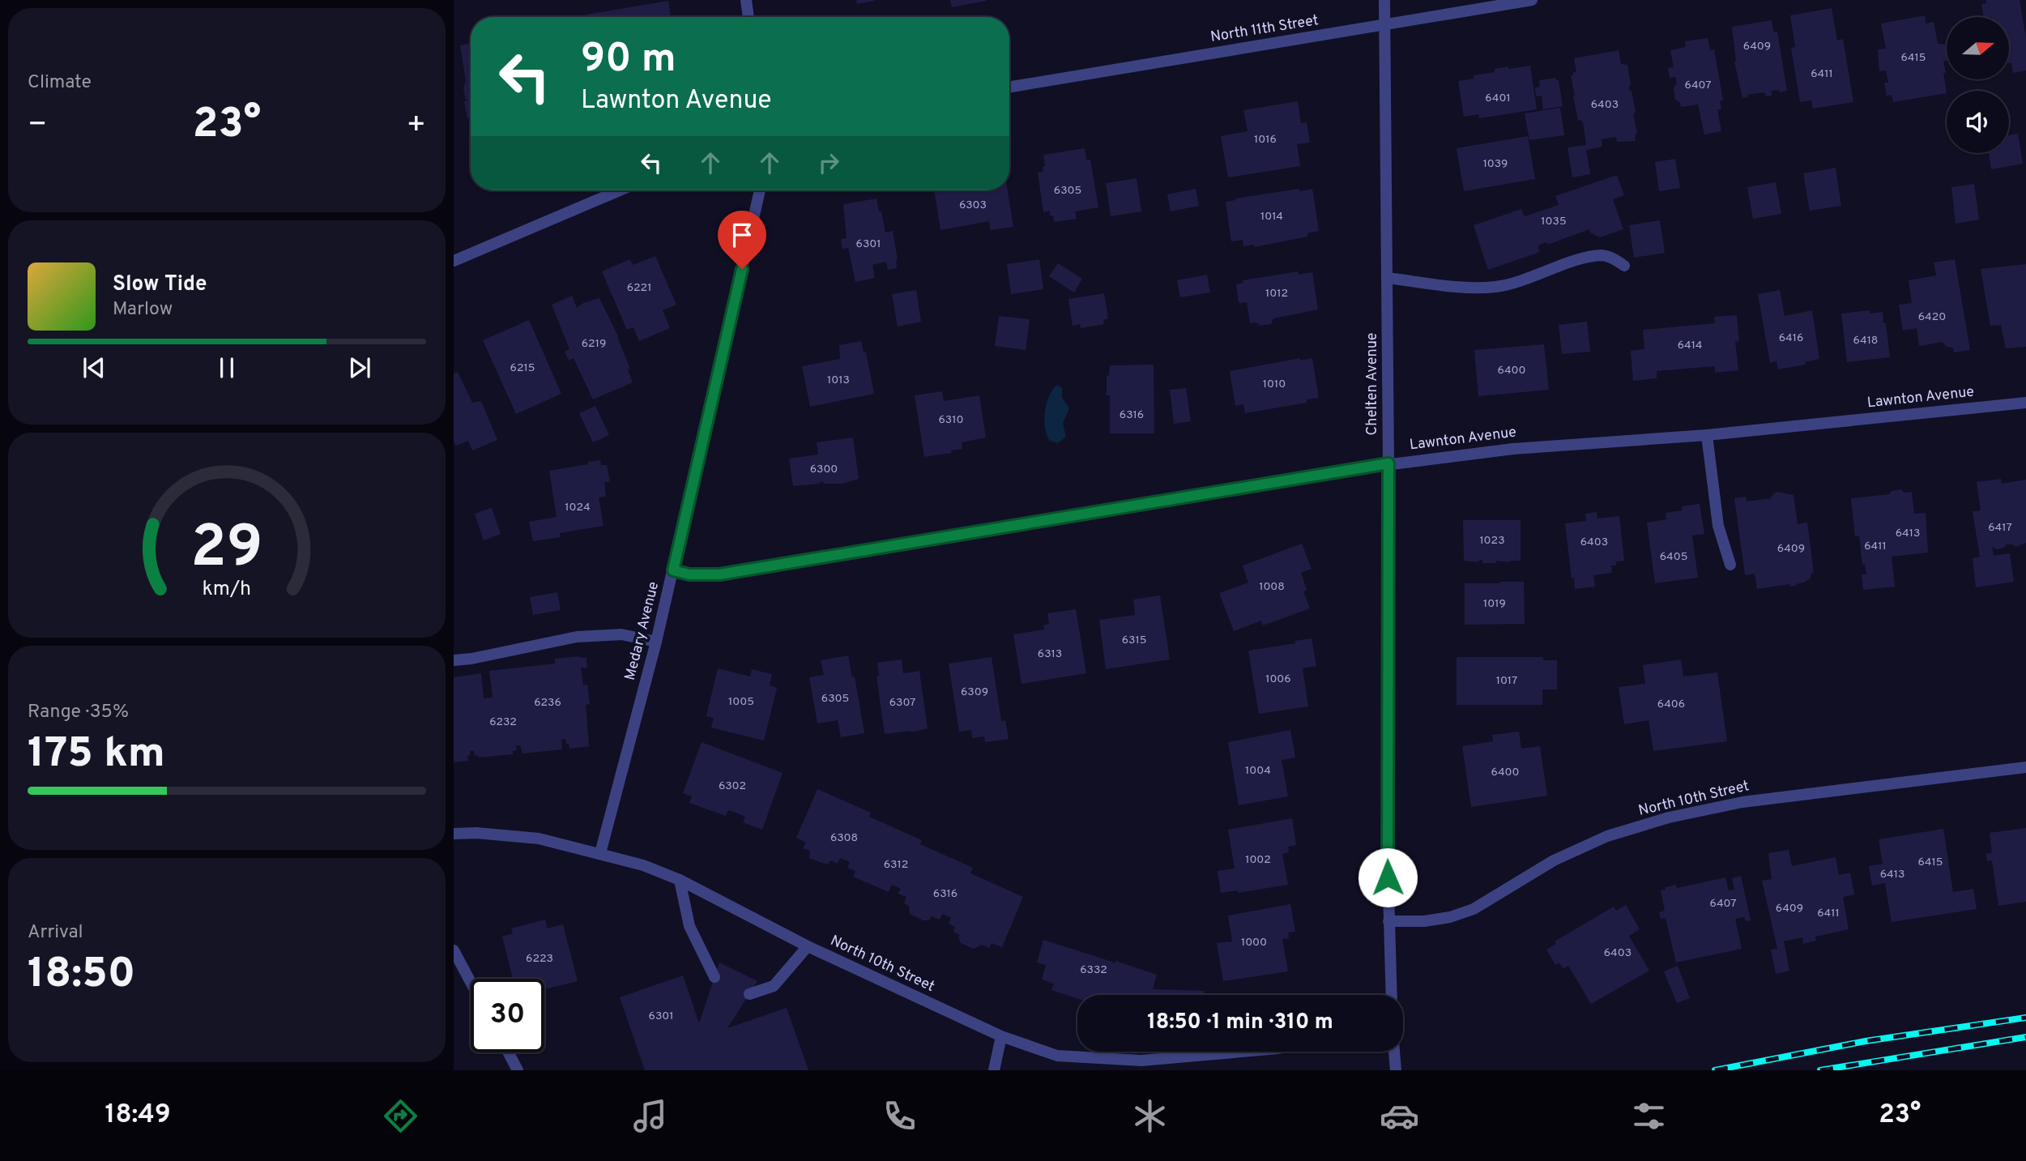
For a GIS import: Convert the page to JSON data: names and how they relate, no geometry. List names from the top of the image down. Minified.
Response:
{"streets":{"street":["North 11th Street","Chelten Avenue","Lawnton Avenue","Medary Avenue","North 10th Street"]},"crossings":[["North 11th Street","Chelten Avenue"],["Chelten Avenue","Lawnton Avenue"],["Chelten Avenue","North 10th Street"],["Lawnton Avenue","Medary Avenue"],["Medary Avenue","North 10th Street"]],"house_numbers":["6409","6415","6411","6407","6401","6403","1016","1039","6305","6303","1014","1035","6301","6221","1012","6420","6416","6418","6219","6414","6215","6400","1013","1010","6316","6310","6300","1024","6417","6413","1023","6403","6411","6409","6405","1008","1019","6315","6313","1006","1017","6309","6305","1005","6236","6307","6406","6232","1004","6400","6302","6308","1002","6415","6312","6413","6316","6407","6409","6411","1000","6403","6223","6332","6301"],"north":"right","page":{"tile":["Climate",["Range · 35%","175 km"],["Arrival","18:50"]],"turn":["90 m","Lawnton Avenue"],"heat":["−","23°","+"],"song":["Slow Tide","Marlow"],"limit":"30","trip":"18:50 · 1 min · 310 m","tabs":["18:49","23°"],"gauge":["29","km/h"]}}
